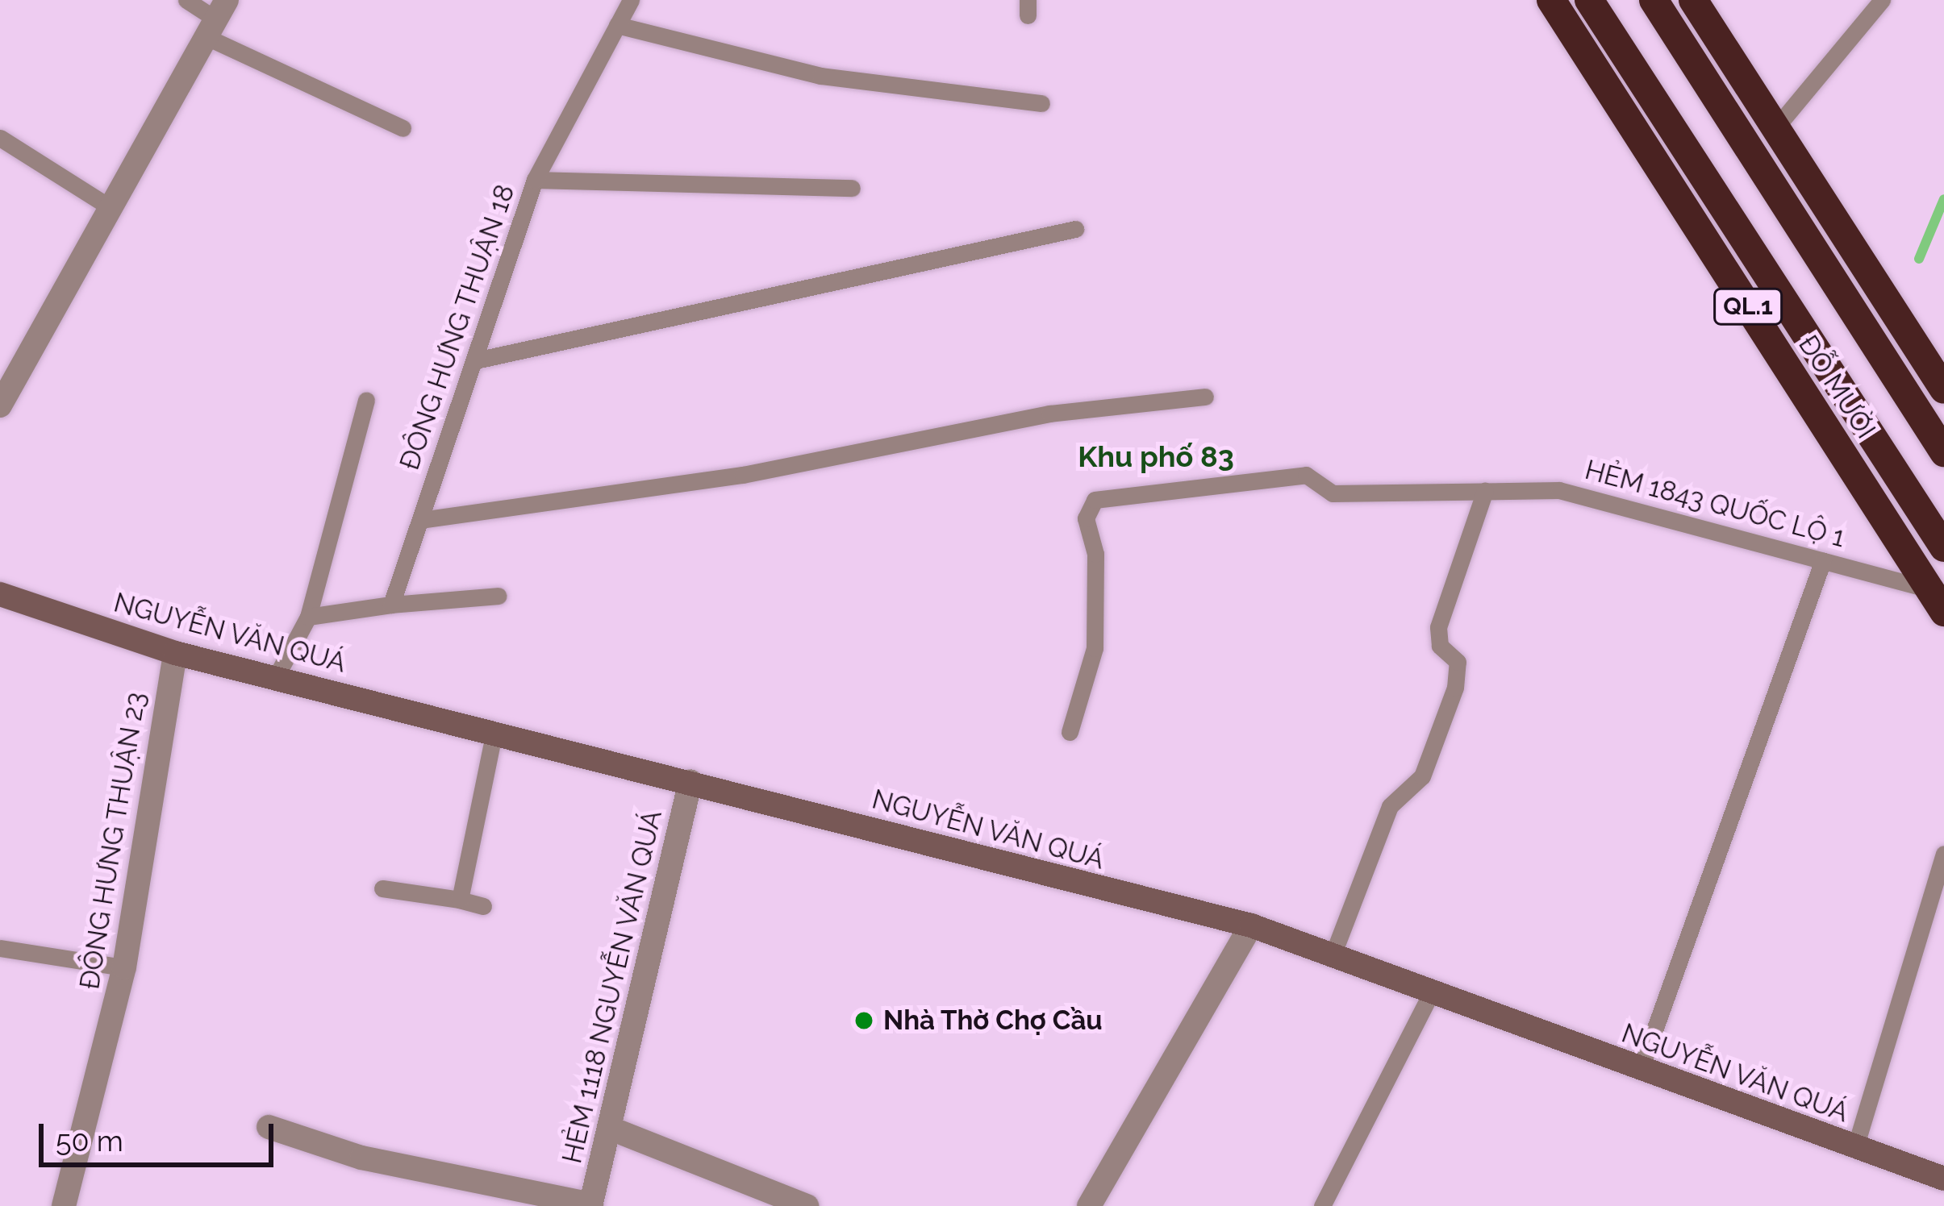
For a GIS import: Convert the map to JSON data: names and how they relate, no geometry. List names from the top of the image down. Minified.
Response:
{"streets":{"highway":["QL.1","ĐỖ MƯỜI"],"main road":["NGUYỄN VĂN QUÁ"],"street":["ĐÔNG HƯNG THUẬN 23","HẺM 1118 NGUYỄN VĂN QUÁ"],"lane":["ĐÔNG HƯNG THUẬN 18","HẺM 1843 QUỐC LỘ 1"]},"crossings":[["ĐỖ MƯỜI","HẺM 1843 QUỐC LỘ 1"],["NGUYỄN VĂN QUÁ","ĐÔNG HƯNG THUẬN 23"],["NGUYỄN VĂN QUÁ","HẺM 1118 NGUYỄN VĂN QUÁ"]],"districts":["Khu phố 83"],"places":["Nhà Thờ Chợ Cầu"],"scale_bar":"50 m"}
